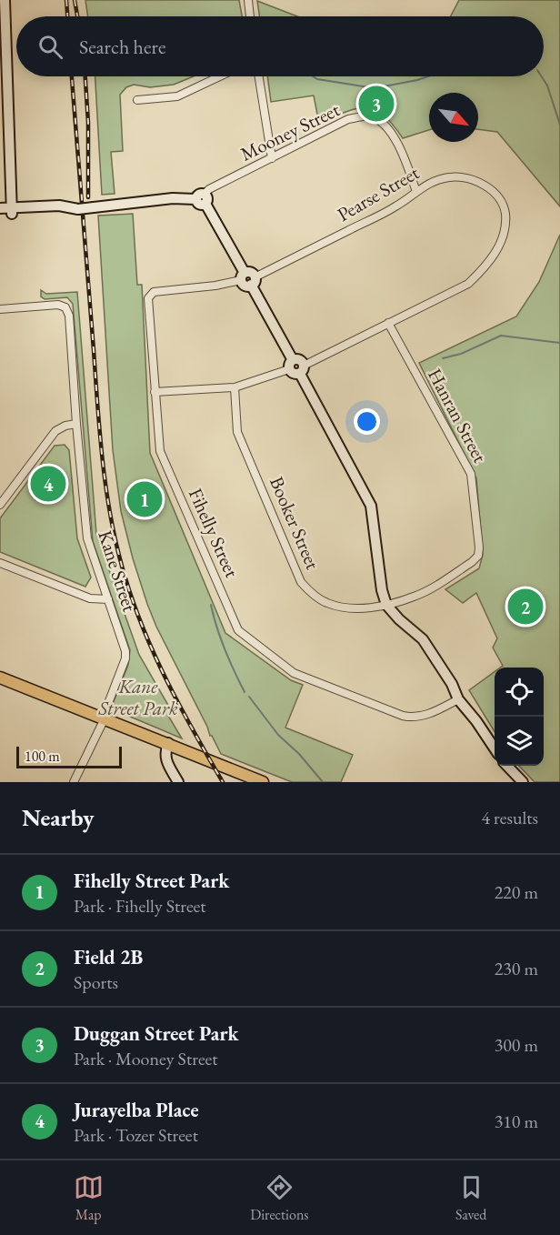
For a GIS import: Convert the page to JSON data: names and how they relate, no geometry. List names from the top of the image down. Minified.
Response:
{"streets":{"street":["Mooney Street","Pearse Street","Hanran Street","Booker Street","Fihelly Street","Kane Street"]},"crossings":[["Mooney Street","Pearse Street"],["Pearse Street","Hanran Street"],["Hanran Street","Booker Street"]],"parks":["Kane Street Park"],"scale_bar":"100 m","north":"bottom right","page":{"search":"Search here","pins":["3","4","1","2"],"scale":"100 m","heading":["Nearby","4 results"],"list":[{"mark":"1","name":"Fihelly Street Park","note":"Park · Fihelly Street","value":"220 m"},{"mark":"2","name":"Field 2B","note":"Sports","value":"230 m"},{"mark":"3","name":"Duggan Street Park","note":"Park · Mooney Street","value":"300 m"},{"mark":"4","name":"Jurayelba Place","note":"Park · Tozer Street","value":"310 m"}],"nav":["Map","Directions","Saved"]}}
